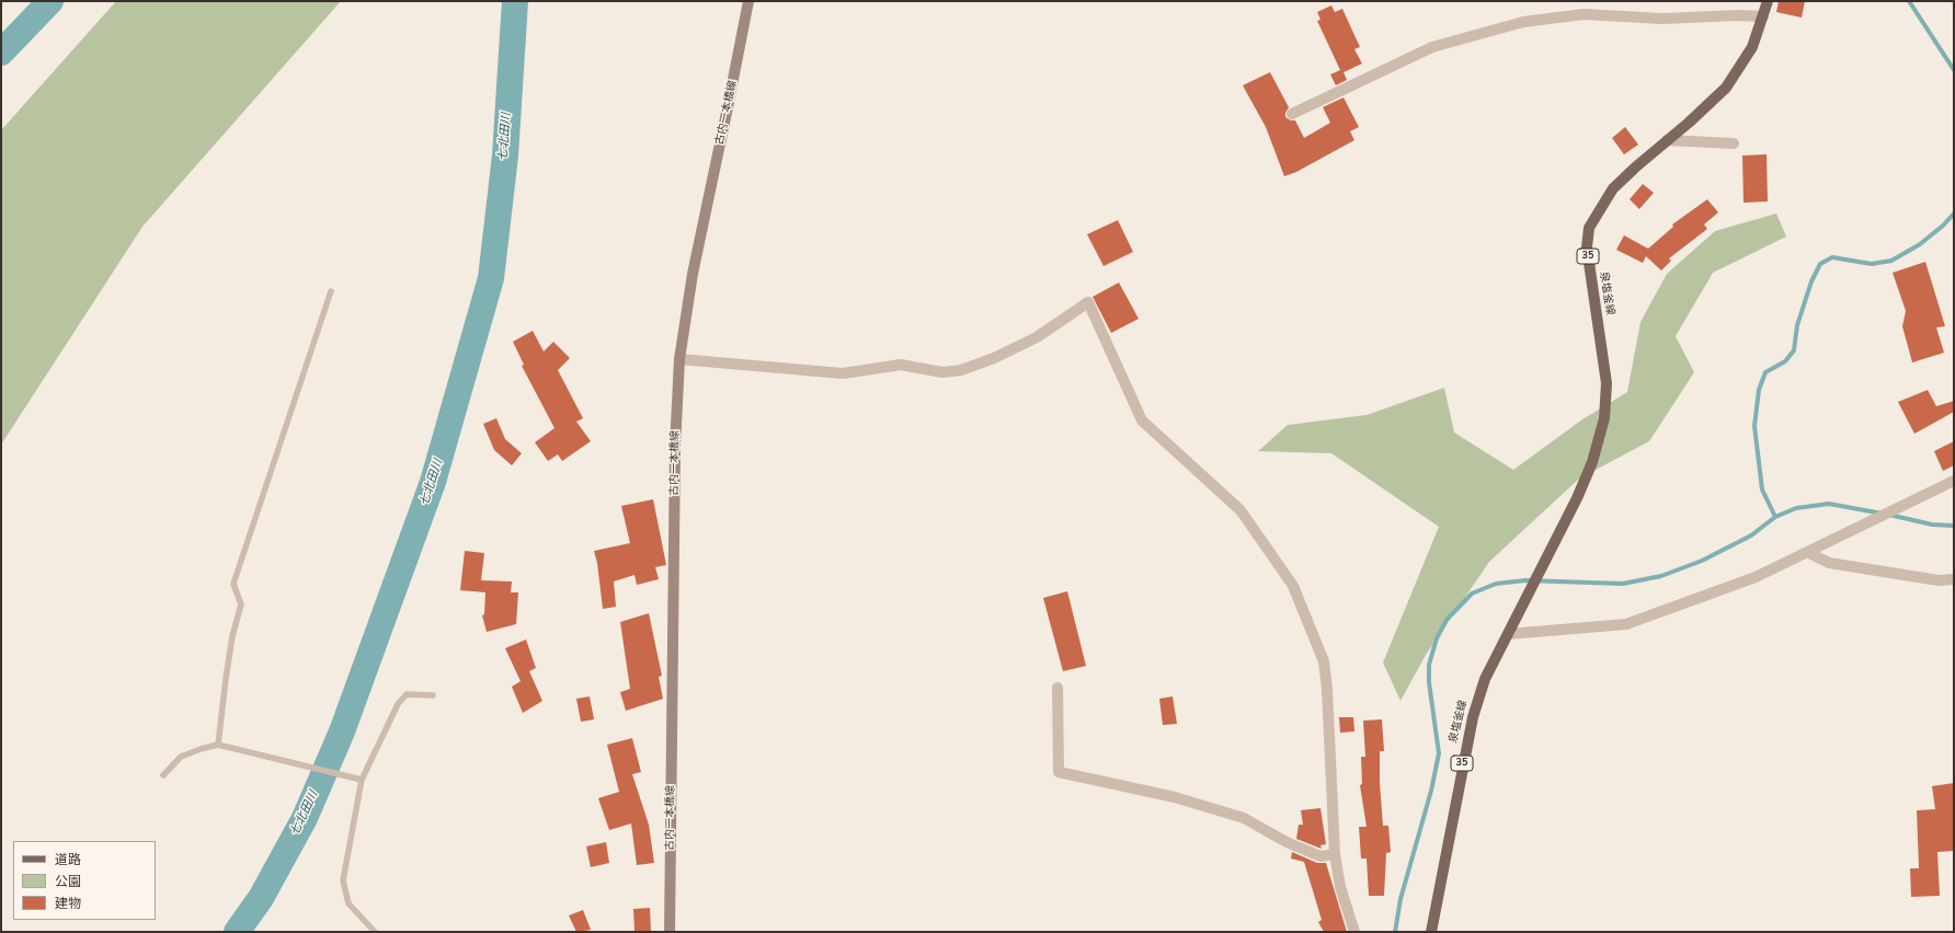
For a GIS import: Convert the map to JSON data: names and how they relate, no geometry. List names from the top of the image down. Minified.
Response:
{"streets":{"main road":["35","泉塩釜線"],"street":["古内一本橋線"]},"water":["七北田川"],"legend":["道路","公園","建物"]}
